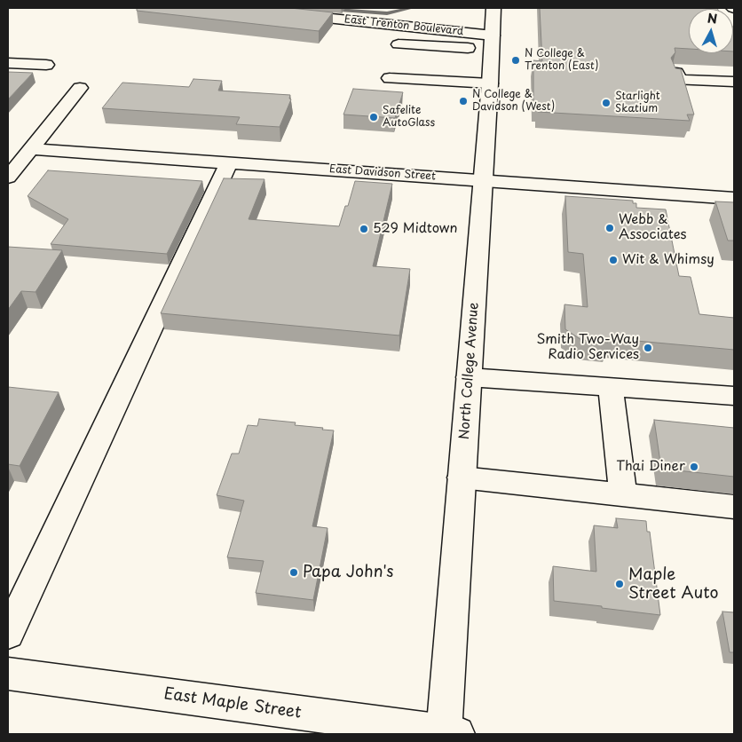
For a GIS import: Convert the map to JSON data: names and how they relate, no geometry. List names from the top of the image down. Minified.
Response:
{"streets":{"street":["East Trenton Boulevard","East Davidson Street","North College Avenue","East Maple Street"]},"crossings":[["East Trenton Boulevard","North College Avenue"],["East Davidson Street","North College Avenue"],["North College Avenue","East Maple Street"]],"places":["N College & Trenton (East)","N College & Davidson (West)","Starlight Skatium","Safelite AutoGlass","Webb & Associates","529 Midtown","Wit & Whimsy","Smith Two-Way Radio Services","Thai Diner","Papa John's","Maple Street Auto"],"north":"top"}
